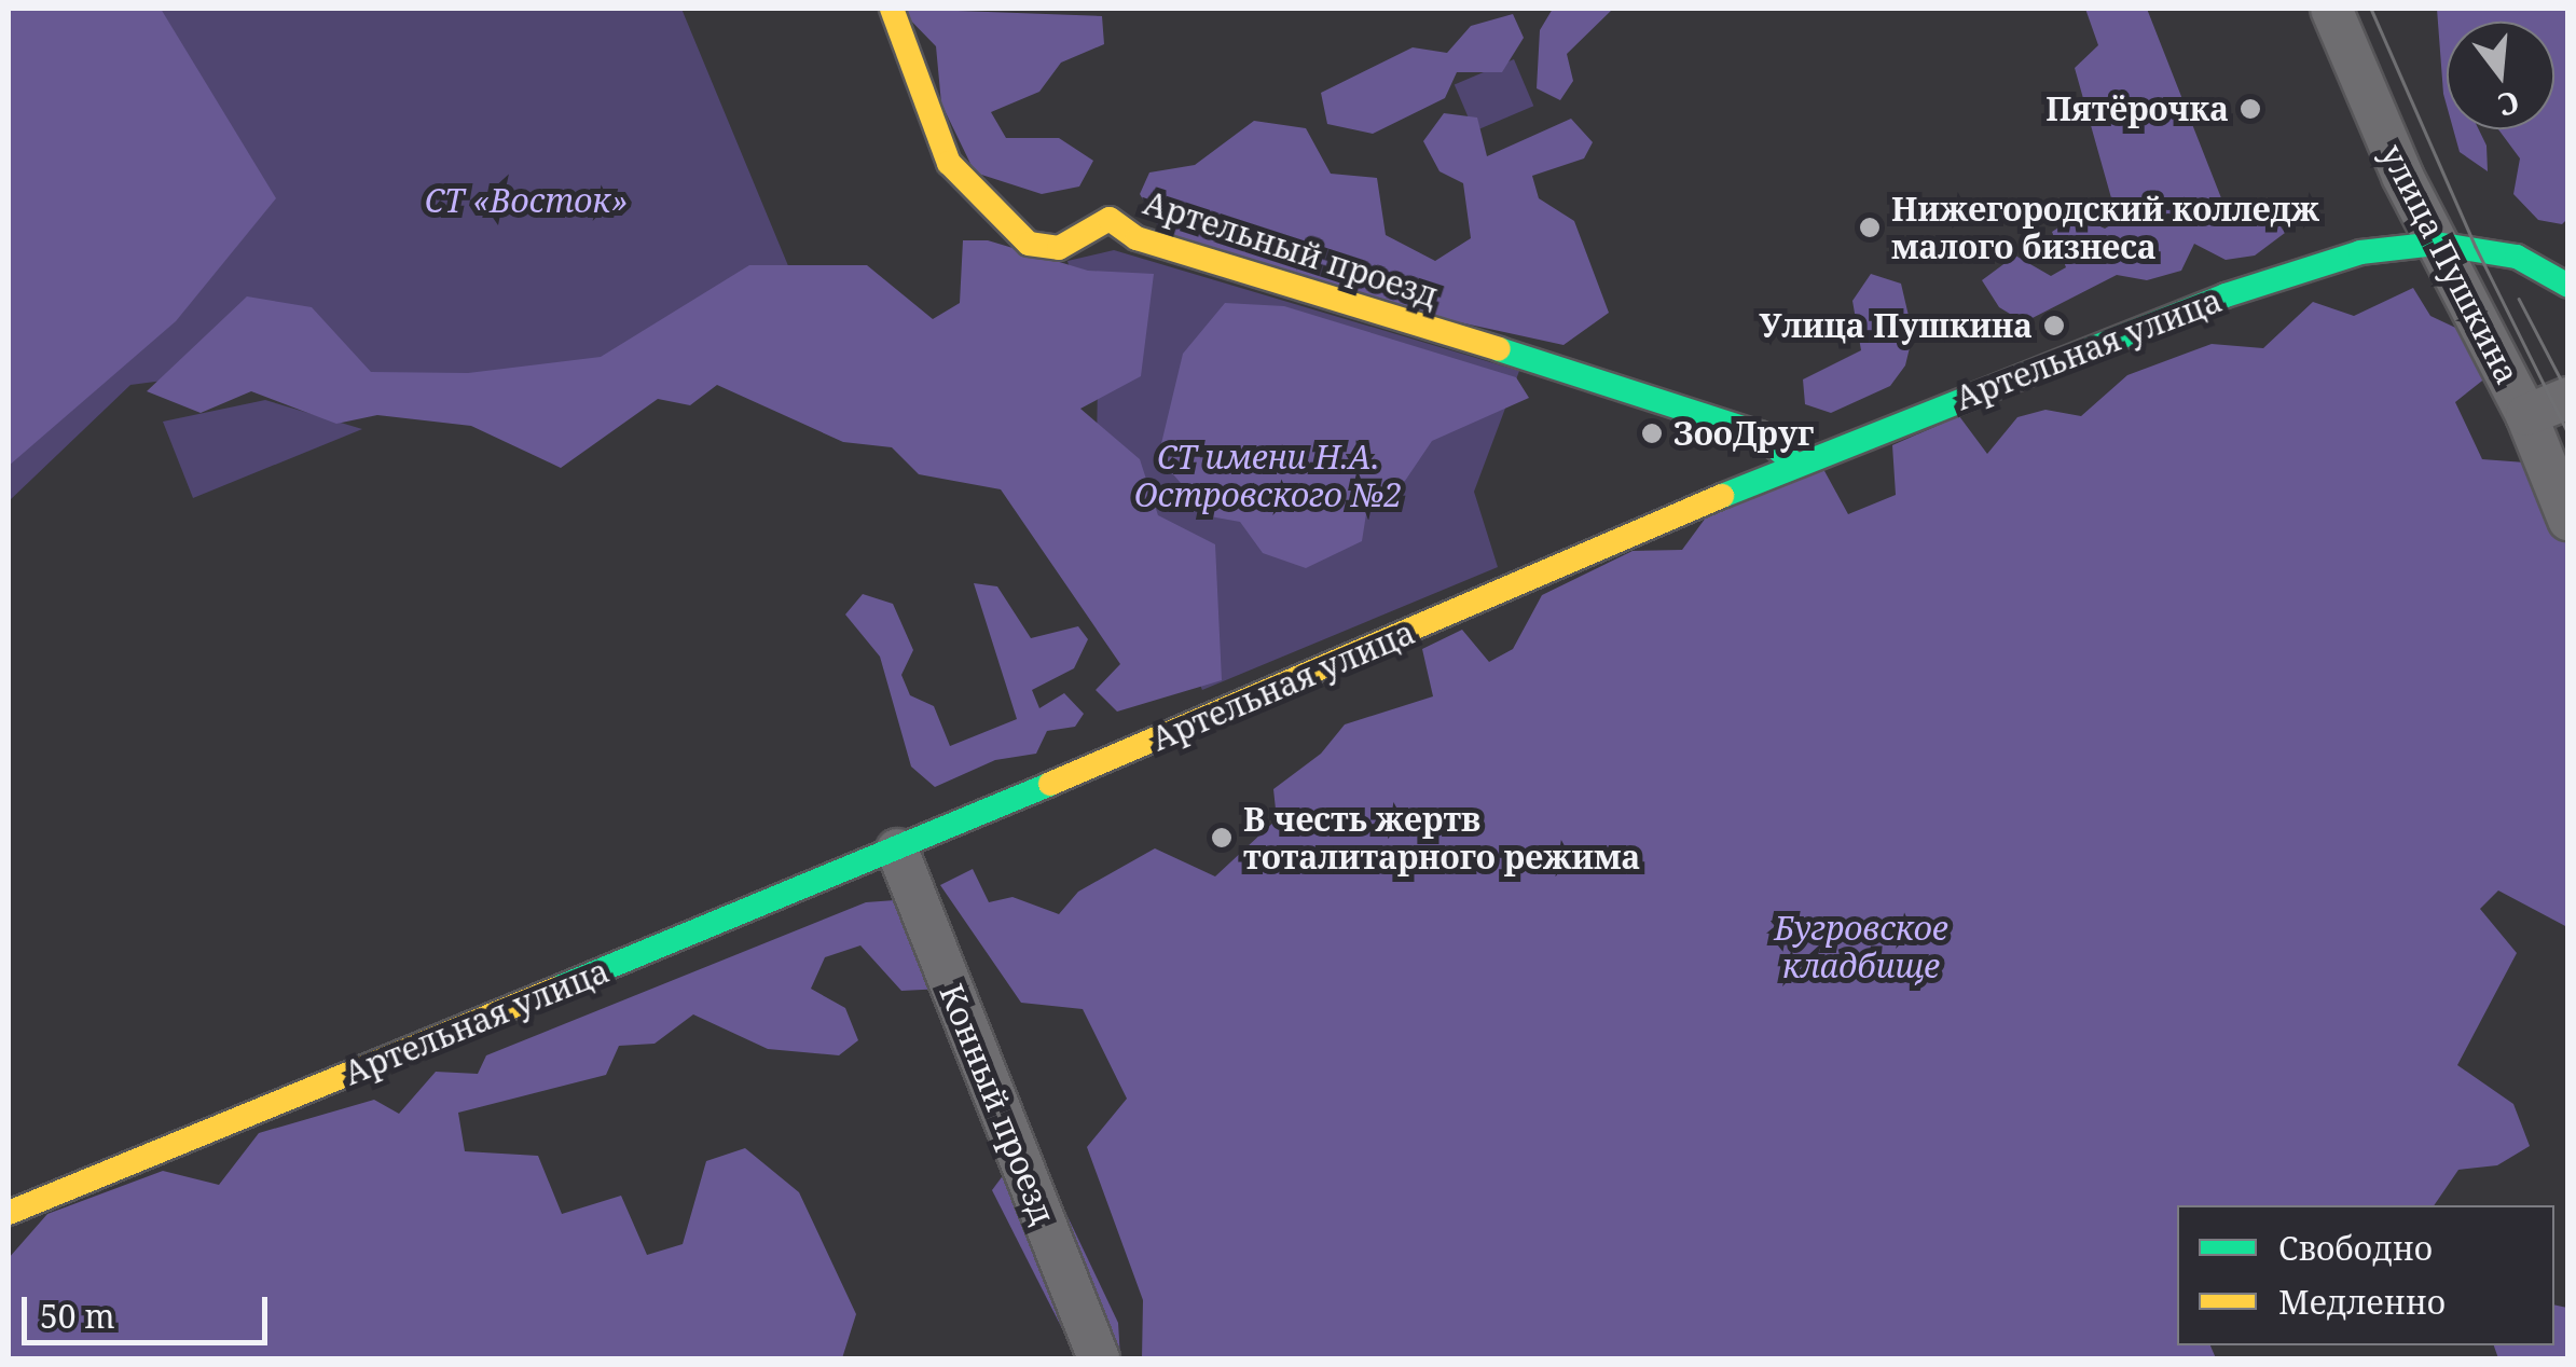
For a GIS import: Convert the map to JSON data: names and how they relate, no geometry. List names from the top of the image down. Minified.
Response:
{"streets":{"street":["Артельный проезд","улица Пушкина","Артельная улица","Конный проезд"]},"crossings":[["Артельный проезд","Артельная улица"],["улица Пушкина","Артельная улица"],["Артельная улица","Конный проезд"]],"parks":["СТ «Восток»","СТ имени Н.А. Островского №2","Бугровское кладбище"],"places":["Пятёрочка","Нижегородский колледж малого бизнеса","Улица Пушкина","ЗооДруг","В честь жертв тоталитарного режима"],"legend":["Свободно","Медленно"],"scale_bar":"50 m","north":"bottom"}
